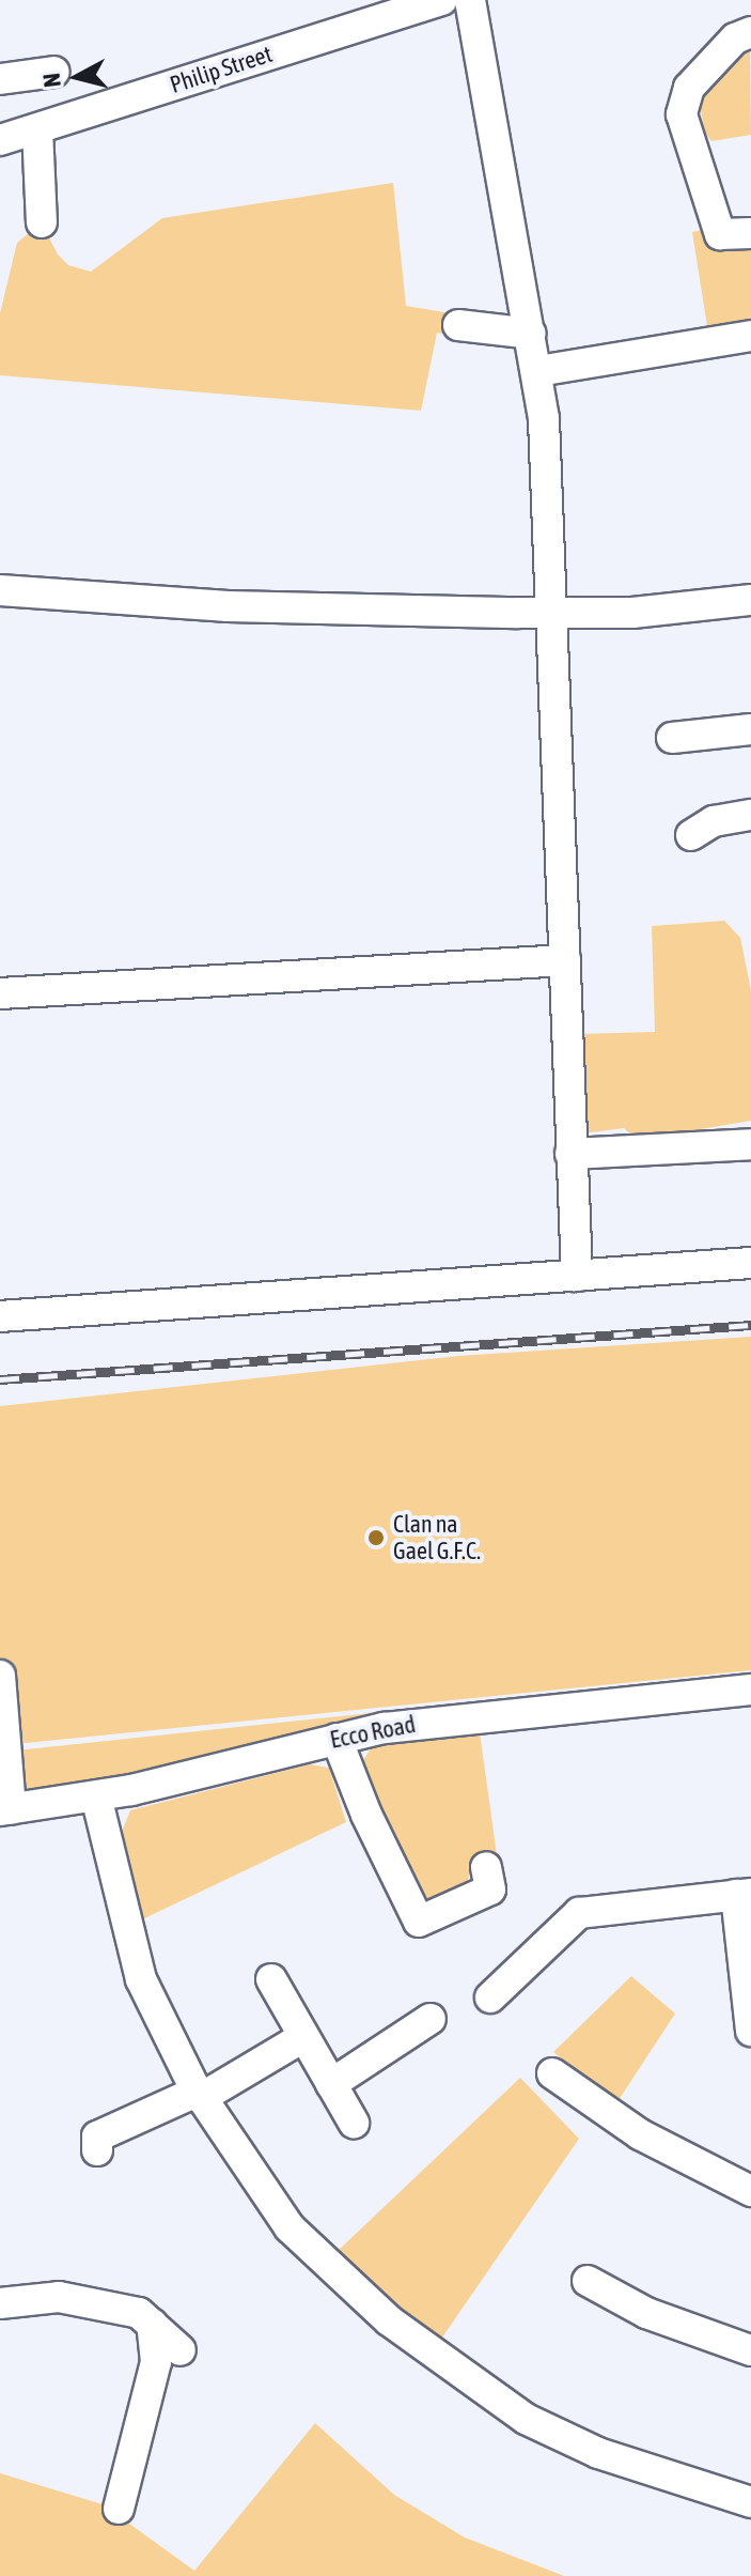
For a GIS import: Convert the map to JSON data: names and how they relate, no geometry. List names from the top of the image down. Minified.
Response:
{"streets":{"street":["Philip Street","Ecco Road"]},"places":["Clan na Gael G.F.C."],"north":"left"}
